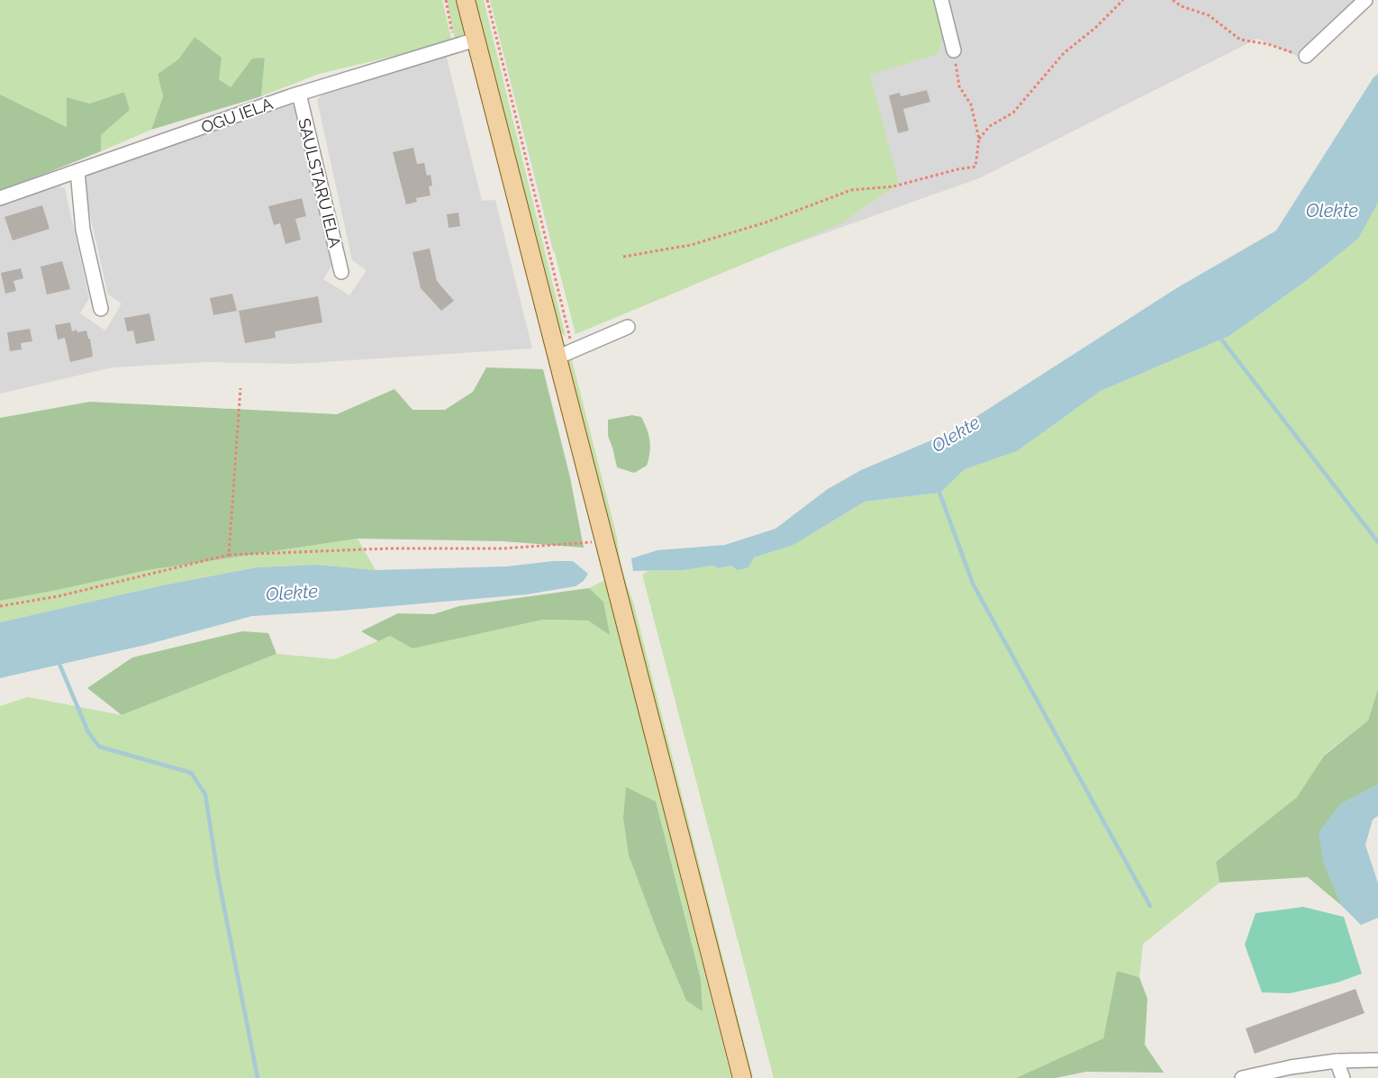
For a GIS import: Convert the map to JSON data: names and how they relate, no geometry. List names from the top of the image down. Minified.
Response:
{"streets":{"street":["OGU IELA","SAULSTARU IELA"]},"crossings":[["OGU IELA","SAULSTARU IELA"]],"water":["Olekte"]}
